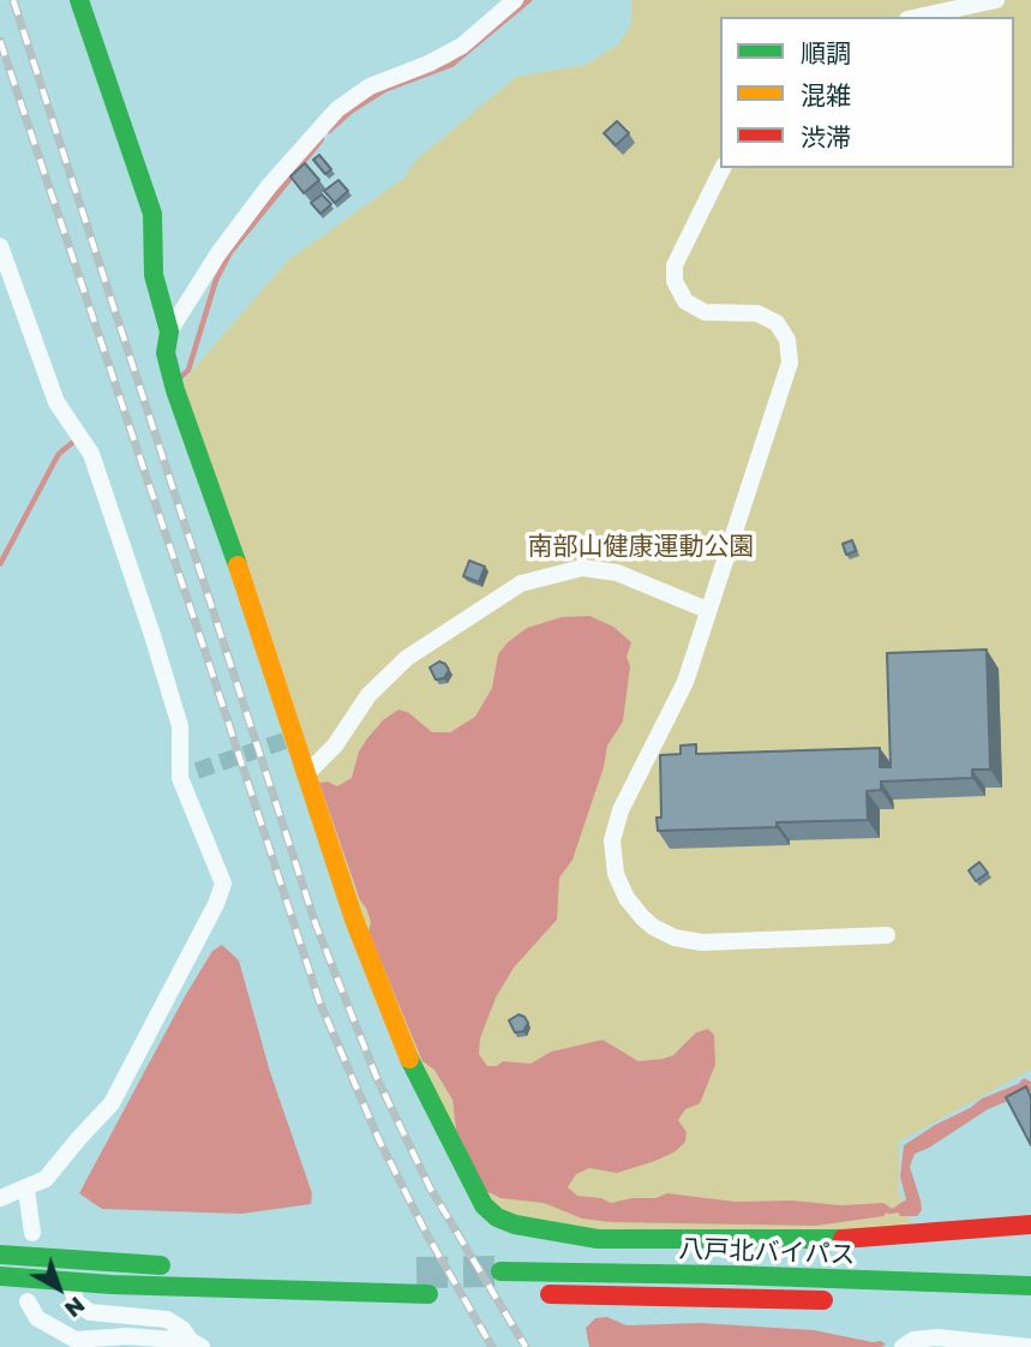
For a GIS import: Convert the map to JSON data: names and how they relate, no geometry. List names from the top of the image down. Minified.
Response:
{"streets":{"main road":["八戸北バイパス"]},"parks":["南部山健康運動公園"],"legend":["順調","混雑","渋滞"],"north":"bottom right"}
